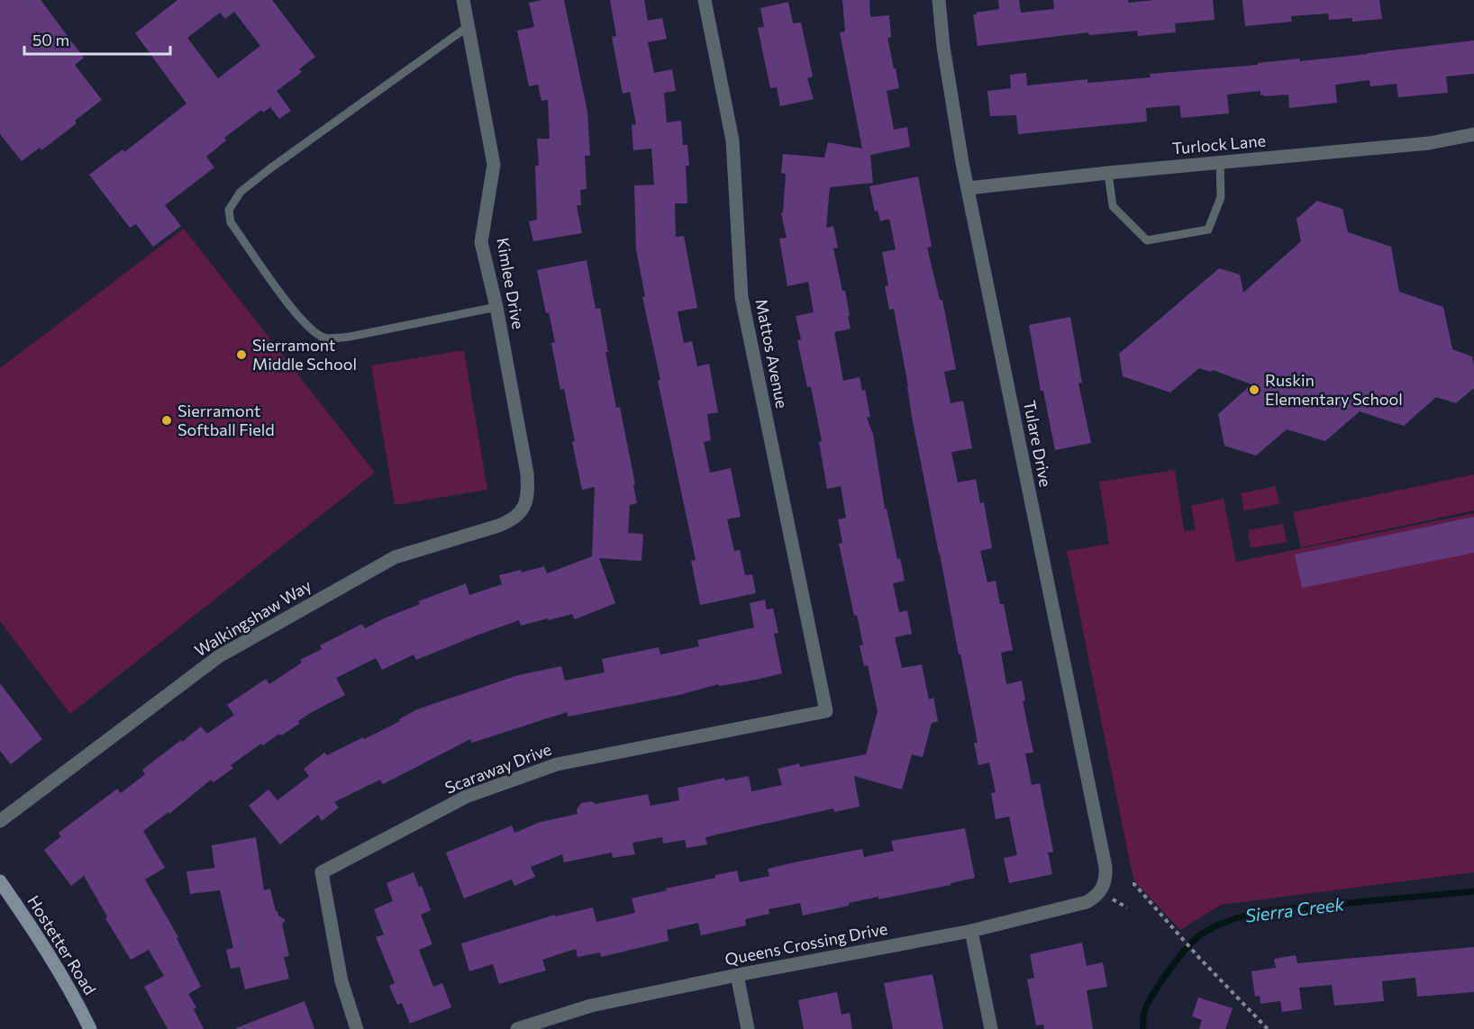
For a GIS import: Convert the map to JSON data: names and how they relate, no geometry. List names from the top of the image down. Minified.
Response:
{"streets":{"main road":["Hostetter Road"],"street":["Turlock Lane","Kimlee Drive","Mattos Avenue","Tulare Drive","Walkingshaw Way","Scaraway Drive","Queens Crossing Drive"]},"crossings":[["Turlock Lane","Tulare Drive"],["Kimlee Drive","Walkingshaw Way"],["Mattos Avenue","Scaraway Drive"],["Tulare Drive","Queens Crossing Drive"]],"water":["Sierra Creek"],"places":["Sierramont Middle School","Ruskin Elementary School","Sierramont Softball Field"],"scale_bar":"50 m"}
